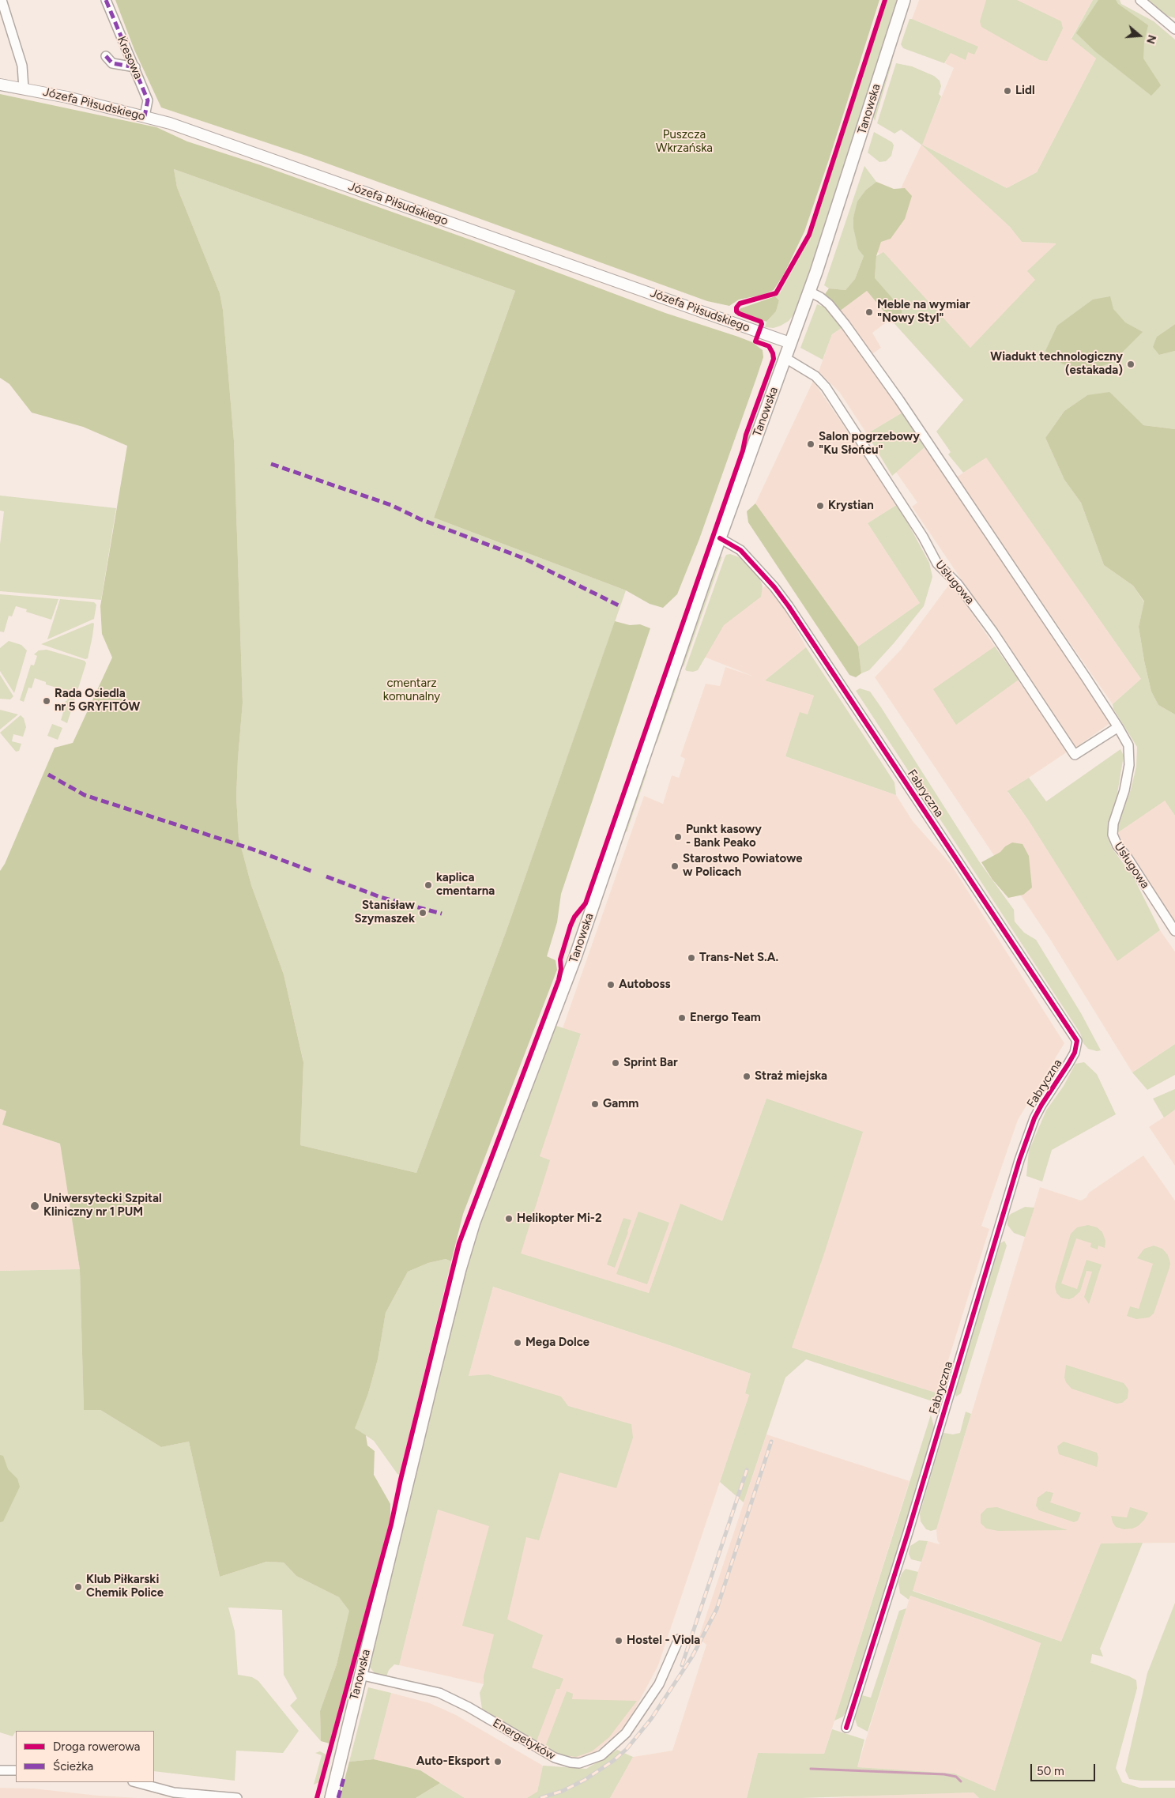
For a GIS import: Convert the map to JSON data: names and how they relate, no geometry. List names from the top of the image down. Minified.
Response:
{"streets":{"main road":["Tanowska"],"street":["Kresowa","Józefa Piłsudskiego","Usługowa","Fabryczna","Energetyków"]},"crossings":[["Kresowa","Józefa Piłsudskiego"],["Józefa Piłsudskiego","Tanowska"],["Tanowska","Usługowa"],["Tanowska","Fabryczna"],["Tanowska","Energetyków"]],"parks":["Puszcza Wkrzańska","cmentarz komunalny"],"places":["Lidl","Meble na wymiar \"Nowy Styl\"","Wiadukt technologiczny (estakada)","Salon pogrzebowy \"Ku Słońcu\"","Krystian","Rada Osiedla nr 5 GRYFITÓW","Punkt kasowy - Bank Peako","Starostwo Powiatowe w Policach","kaplica cmentarna","Stanisław Szymaszek","Trans-Net S.A.","Autoboss","Energo Team","Sprint Bar","Straż miejska","Gamm","Uniwersytecki Szpital Kliniczny nr 1 PUM","Helikopter Mi-2","Mega Dolce","Klub Piłkarski Chemik Police","Hostel - Viola","Auto-Eksport"],"legend":["Droga rowerowa","Ścieżka"],"scale_bar":"50 m","north":"right"}
